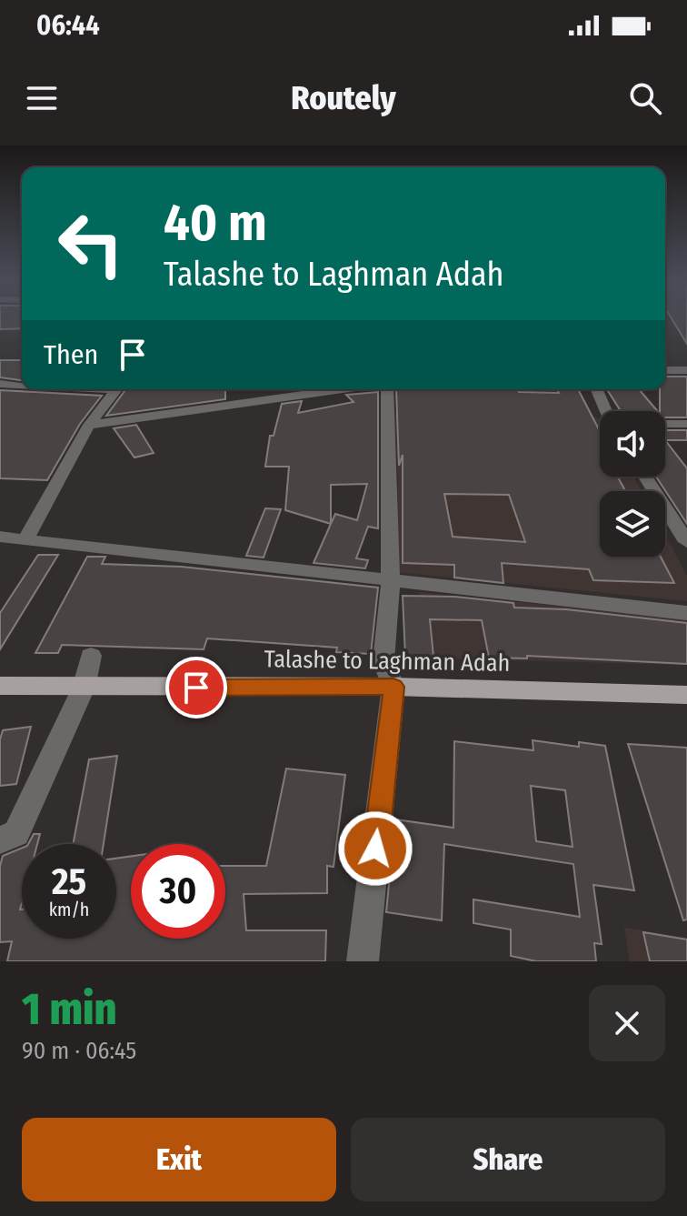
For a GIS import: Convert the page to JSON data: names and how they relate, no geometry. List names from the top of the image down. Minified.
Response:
{"streets":{"main road":["Talashe to Laghman Adah"]},"page":{"status":"06:44","header":"Routely","turn":["40 m","Talashe to Laghman Adah"],"then":"Then","speed":"25 km/h","limit":"30","heading":["1 min","90 m · 06:45"],"buttons":["Exit","Share"]}}
